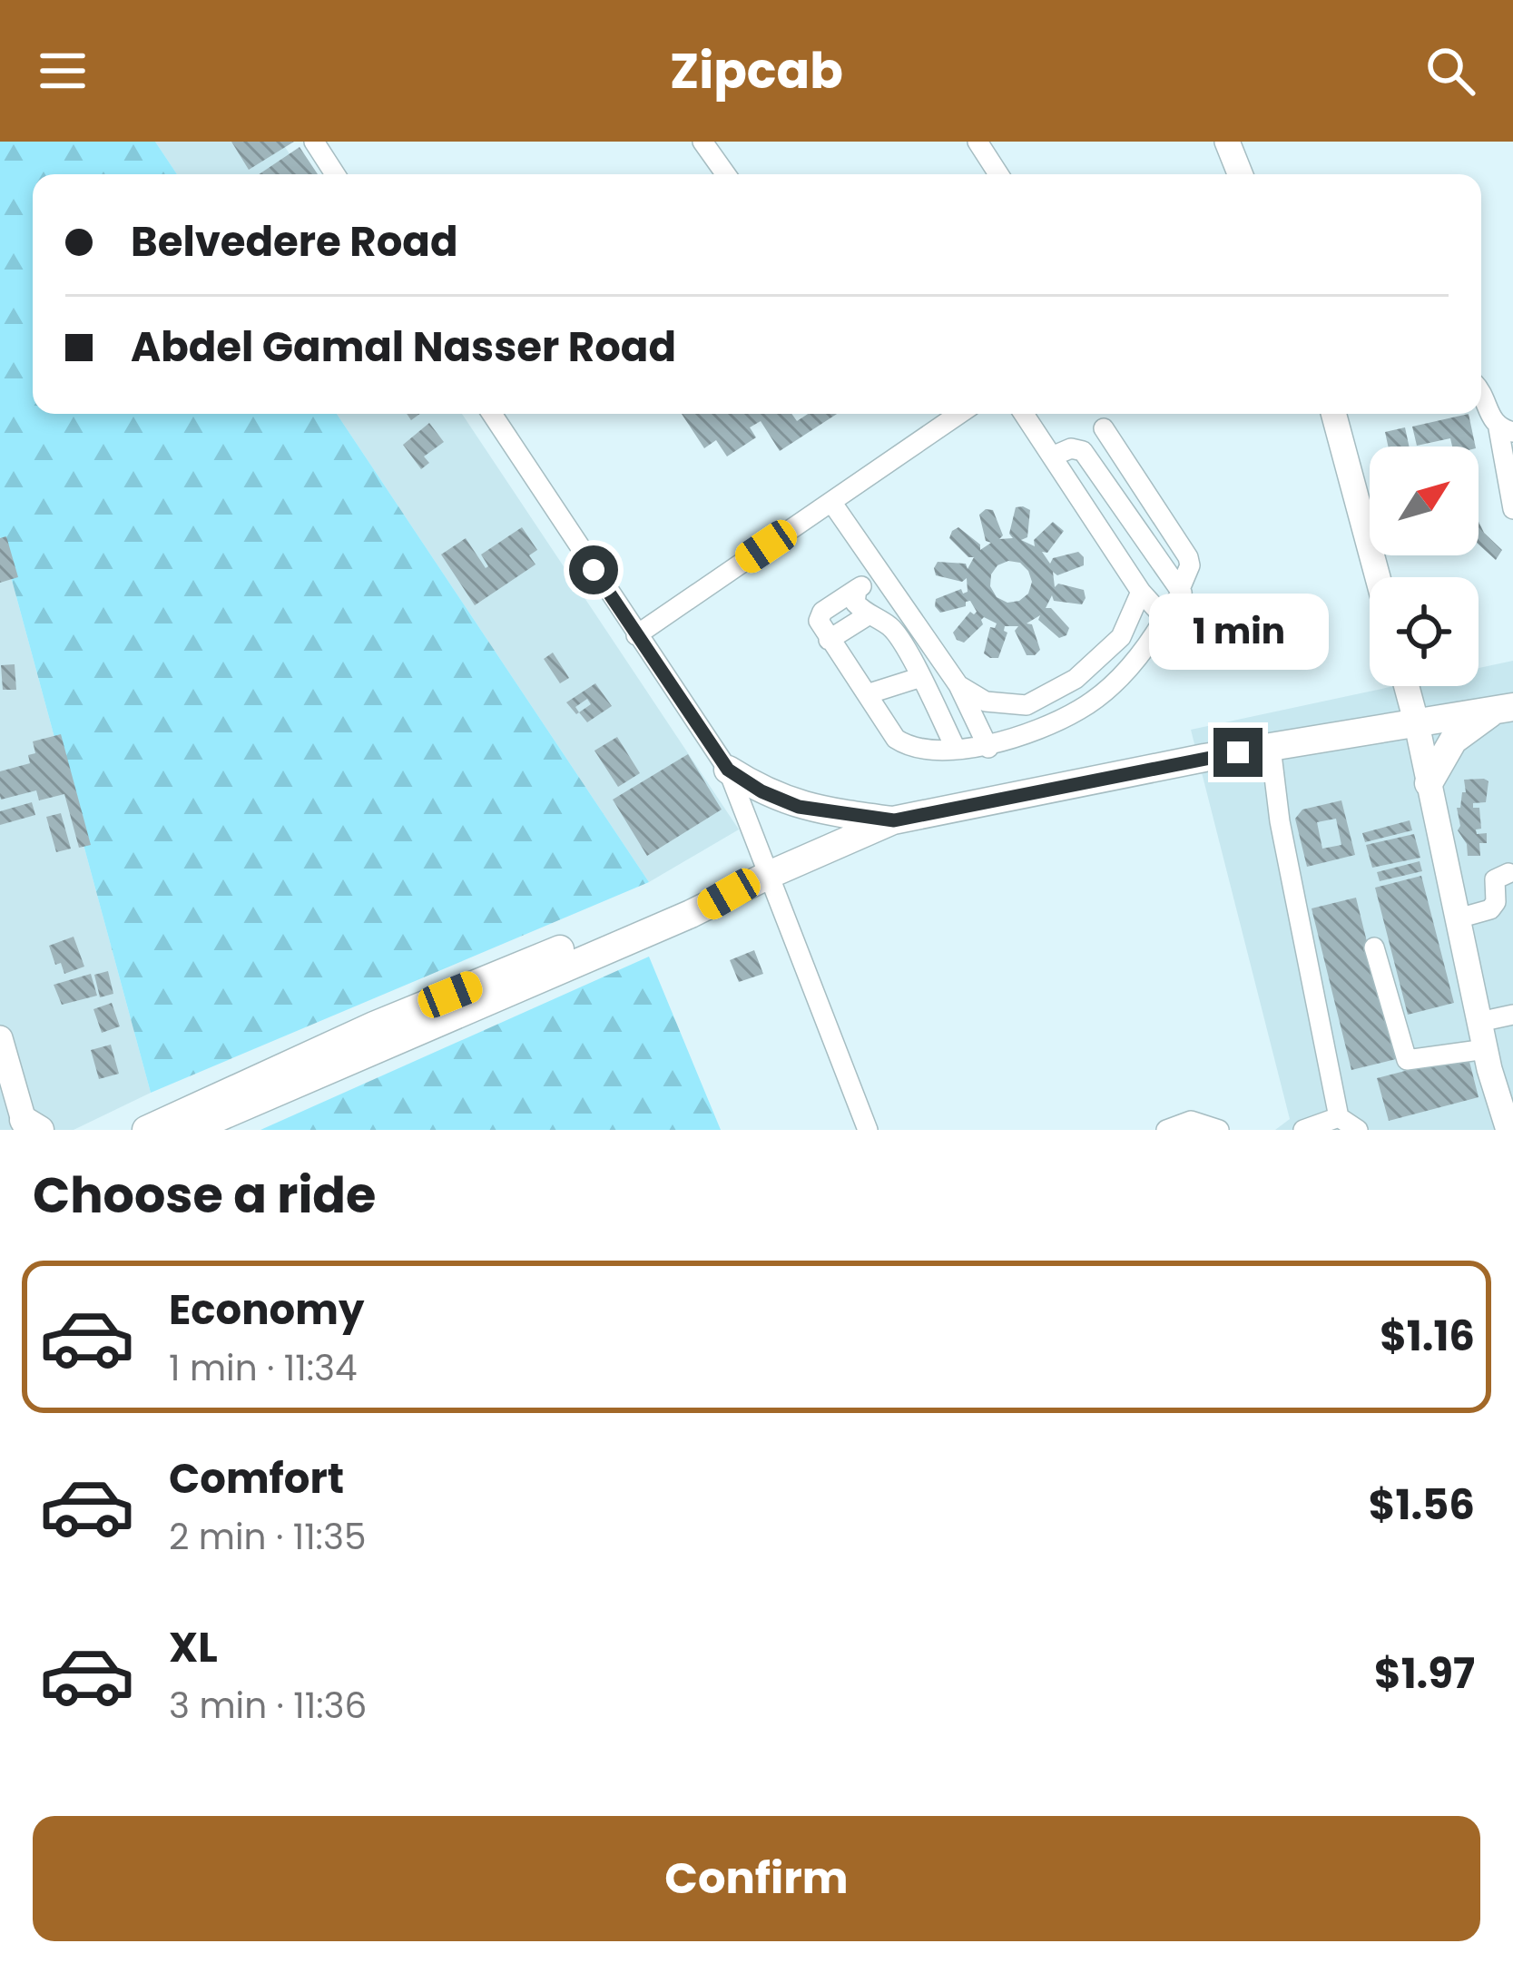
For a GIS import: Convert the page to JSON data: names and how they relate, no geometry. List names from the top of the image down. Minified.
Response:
{"north":"top right","page":{"header":"Zipcab","banner":["Belvedere Road","Abdel Gamal Nasser Road"],"bubble":"1 min","heading":"Choose a ride","list":[{"name":"Economy","note":"1 min · 11:34","value":"$1.16"},{"name":"Comfort","note":"2 min · 11:35","value":"$1.56"},{"name":"XL","note":"3 min · 11:36","value":"$1.97"}],"buttons":"Confirm"}}
